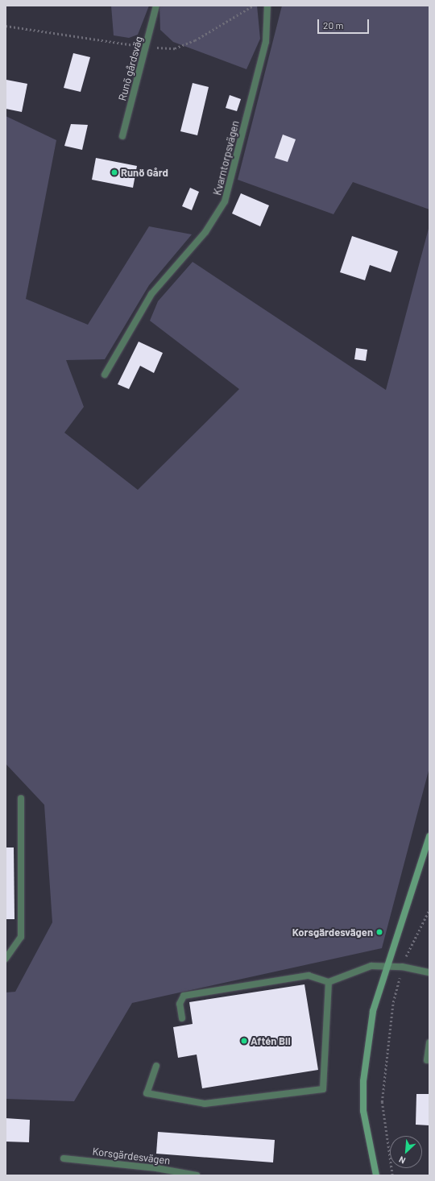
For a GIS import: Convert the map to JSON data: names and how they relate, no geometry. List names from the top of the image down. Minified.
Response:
{"streets":{"street":["Runö gårdsväg","Kvarntorpsvägen","Korsgärdesvägen"]},"places":["Runö Gård","Korsgärdesvägen","Aftén Bil"],"scale_bar":"20 m","north":"bottom left"}
